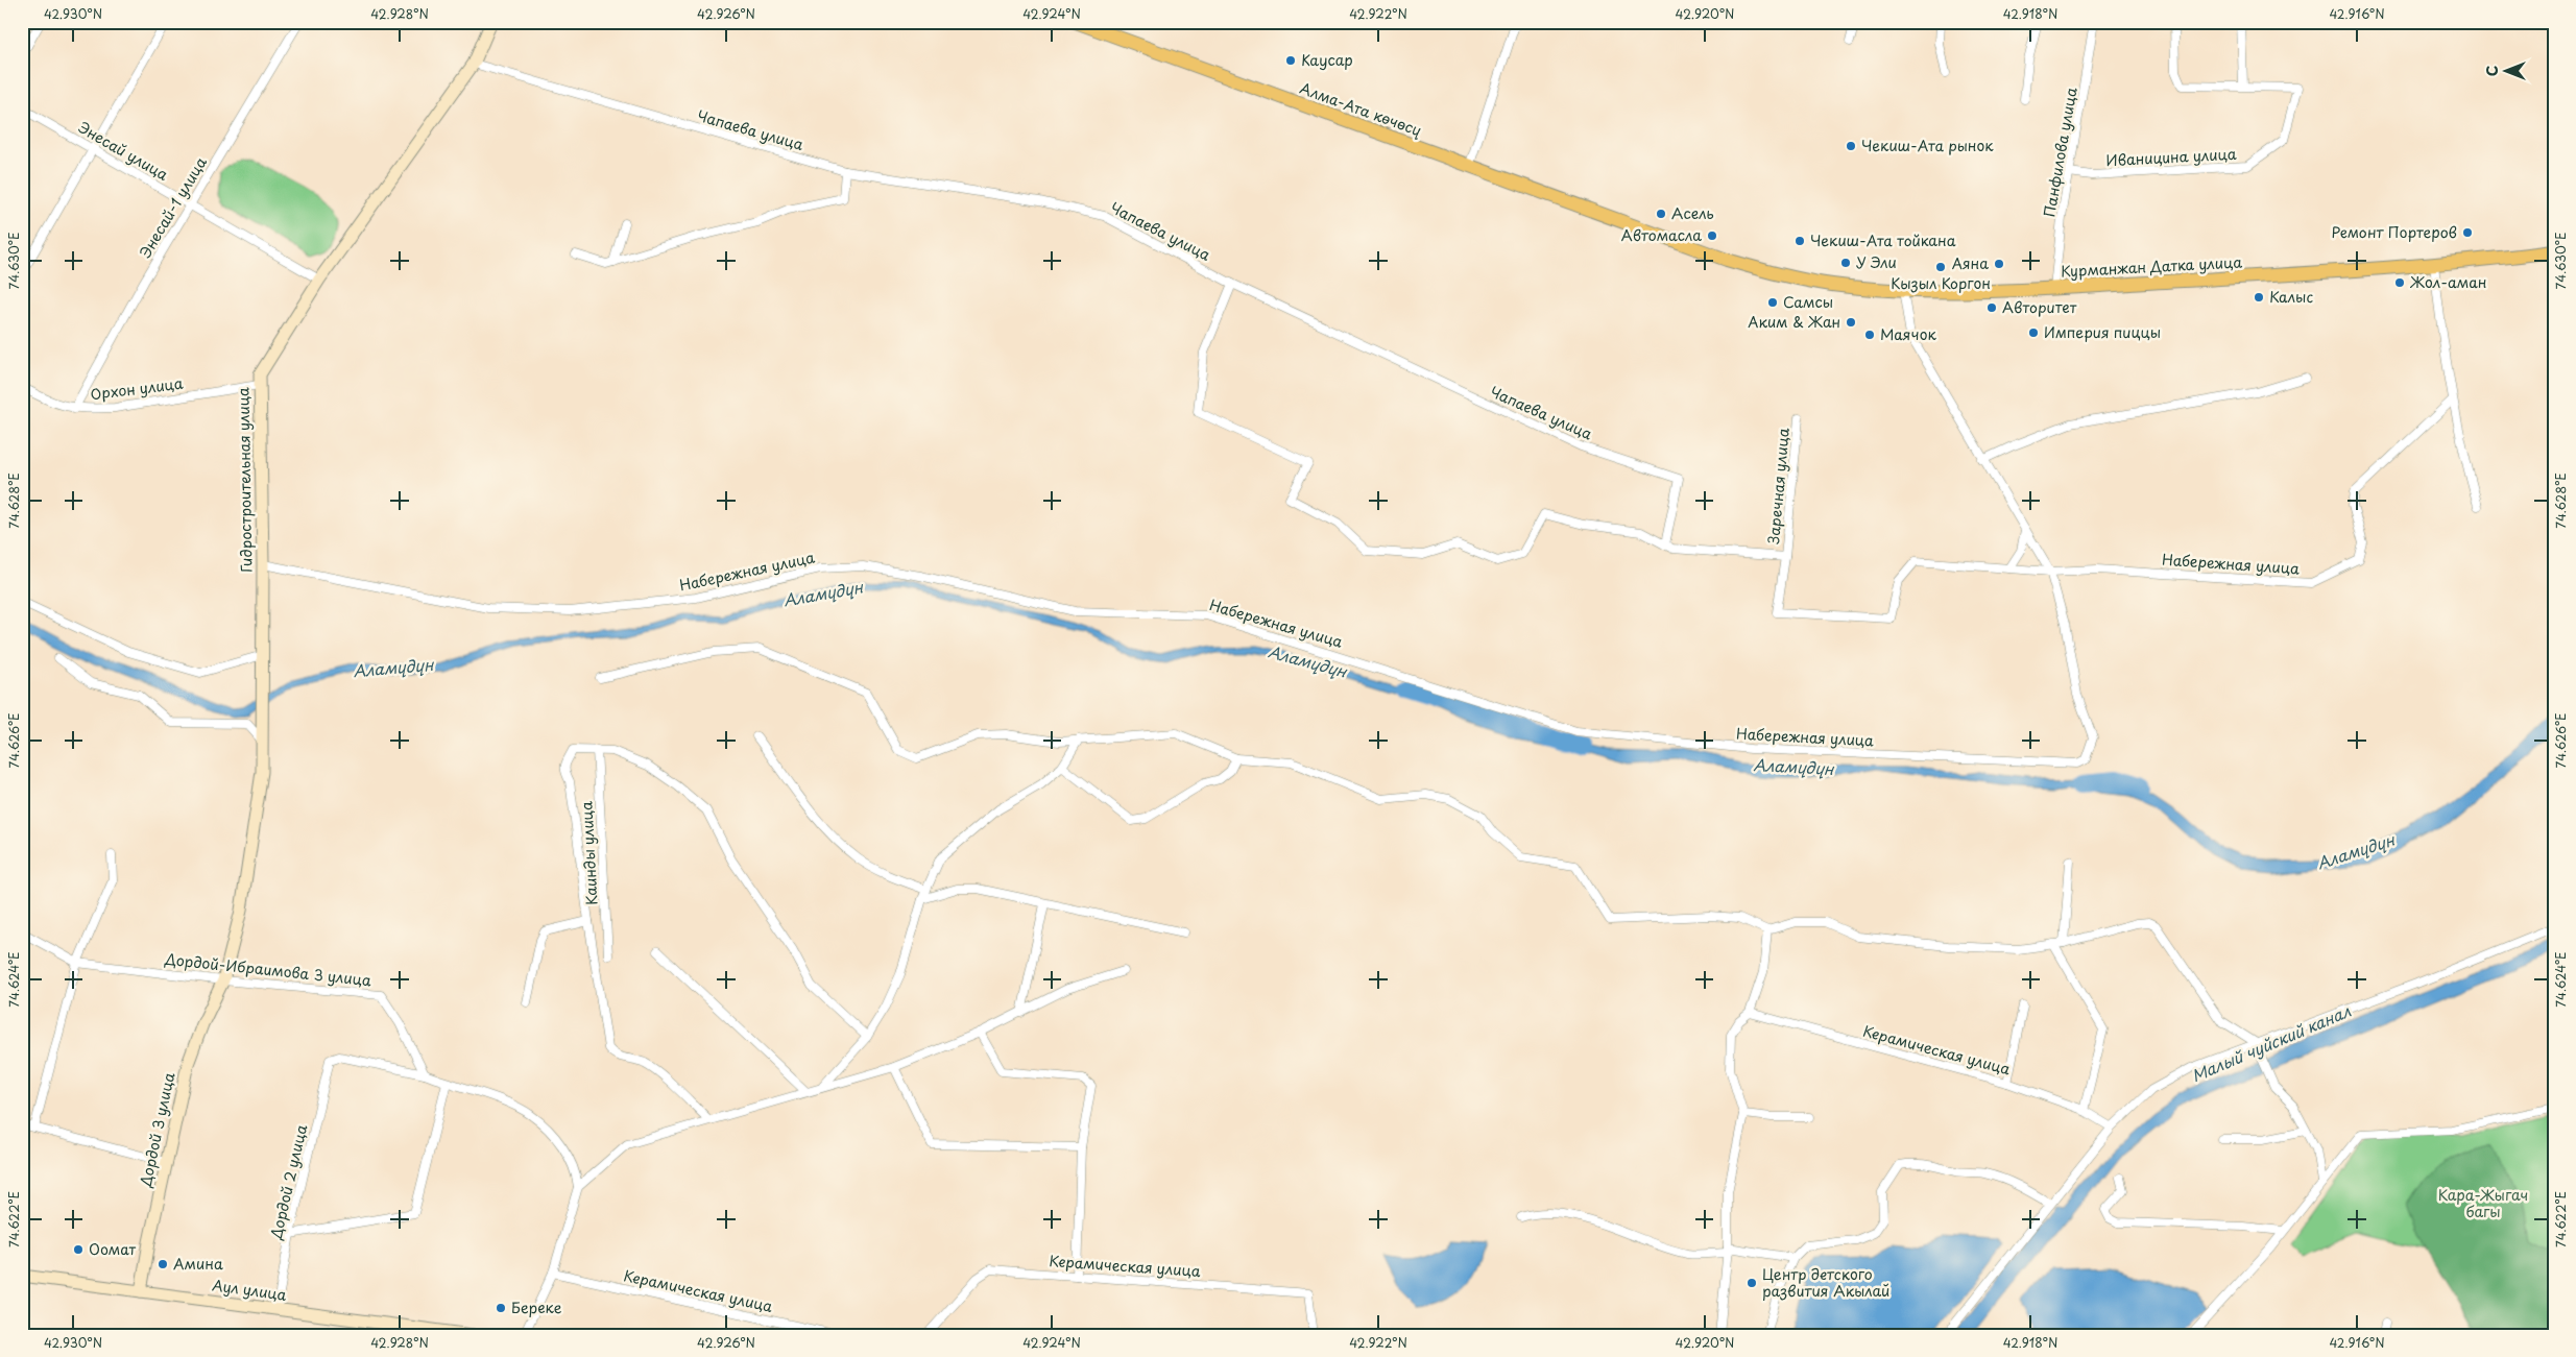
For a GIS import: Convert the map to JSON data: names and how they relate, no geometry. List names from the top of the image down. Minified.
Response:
{"streets":{"main road":["Алма-Ата көчөсү","Курманжан Датка улица"],"street":["Чапаева улица","Энесай улица","Панфилова улица","Иваницина улица","Энесай-1 улица","Орхон улица","Гидростроительная улица","Заречная улица","Набережная улица","Каинды улица","Дордой-Ибраимова 3 улица","Керамическая улица","Дордой 3 улица","Дордой 2 улица","Аул улица"]},"crossings":[["Алма-Ата көчөсү","Курманжан Датка улица"],["Чапаева улица","Гидростроительная улица"],["Чапаева улица","Заречная улица"],["Энесай улица","Энесай-1 улица"],["Энесай улица","Гидростроительная улица"],["Панфилова улица","Иваницина улица"],["Панфилова улица","Курманжан Датка улица"],["Энесай-1 улица","Орхон улица"],["Курманжан Датка улица","Набережная улица"],["Орхон улица","Гидростроительная улица"],["Гидростроительная улица","Набережная улица"],["Гидростроительная улица","Дордой 3 улица"],["Заречная улица","Набережная улица"],["Дордой-Ибраимова 3 улица","Дордой 3 улица"],["Дордой-Ибраимова 3 улица","Дордой 2 улица"],["Дордой 3 улица","Аул улица"],["Дордой 2 улица","Аул улица"]],"water":["Аламүдүн","Малый чуйский канал"],"parks":["Кара-Жыгач багы"],"places":["Каусар","Чекиш-Ата рынок","Асель","Ремонт Портеров","Автомасла","Чекиш-Ата тойкана","У Эли","Аяна","Кызыл Коргон","Жол-аман","Калыс","Самсы","Авторитет","Аким & Жан","Империя пиццы","Маячок","Оомат","Амина","Центр детского развития Акылай","Береке"],"north":"left","coordinates":["42.930°N","42.928°N","42.926°N","42.924°N","42.922°N","42.920°N","42.918°N","42.916°N","74.630°E","74.628°E","74.626°E","74.624°E","74.622°E"]}
